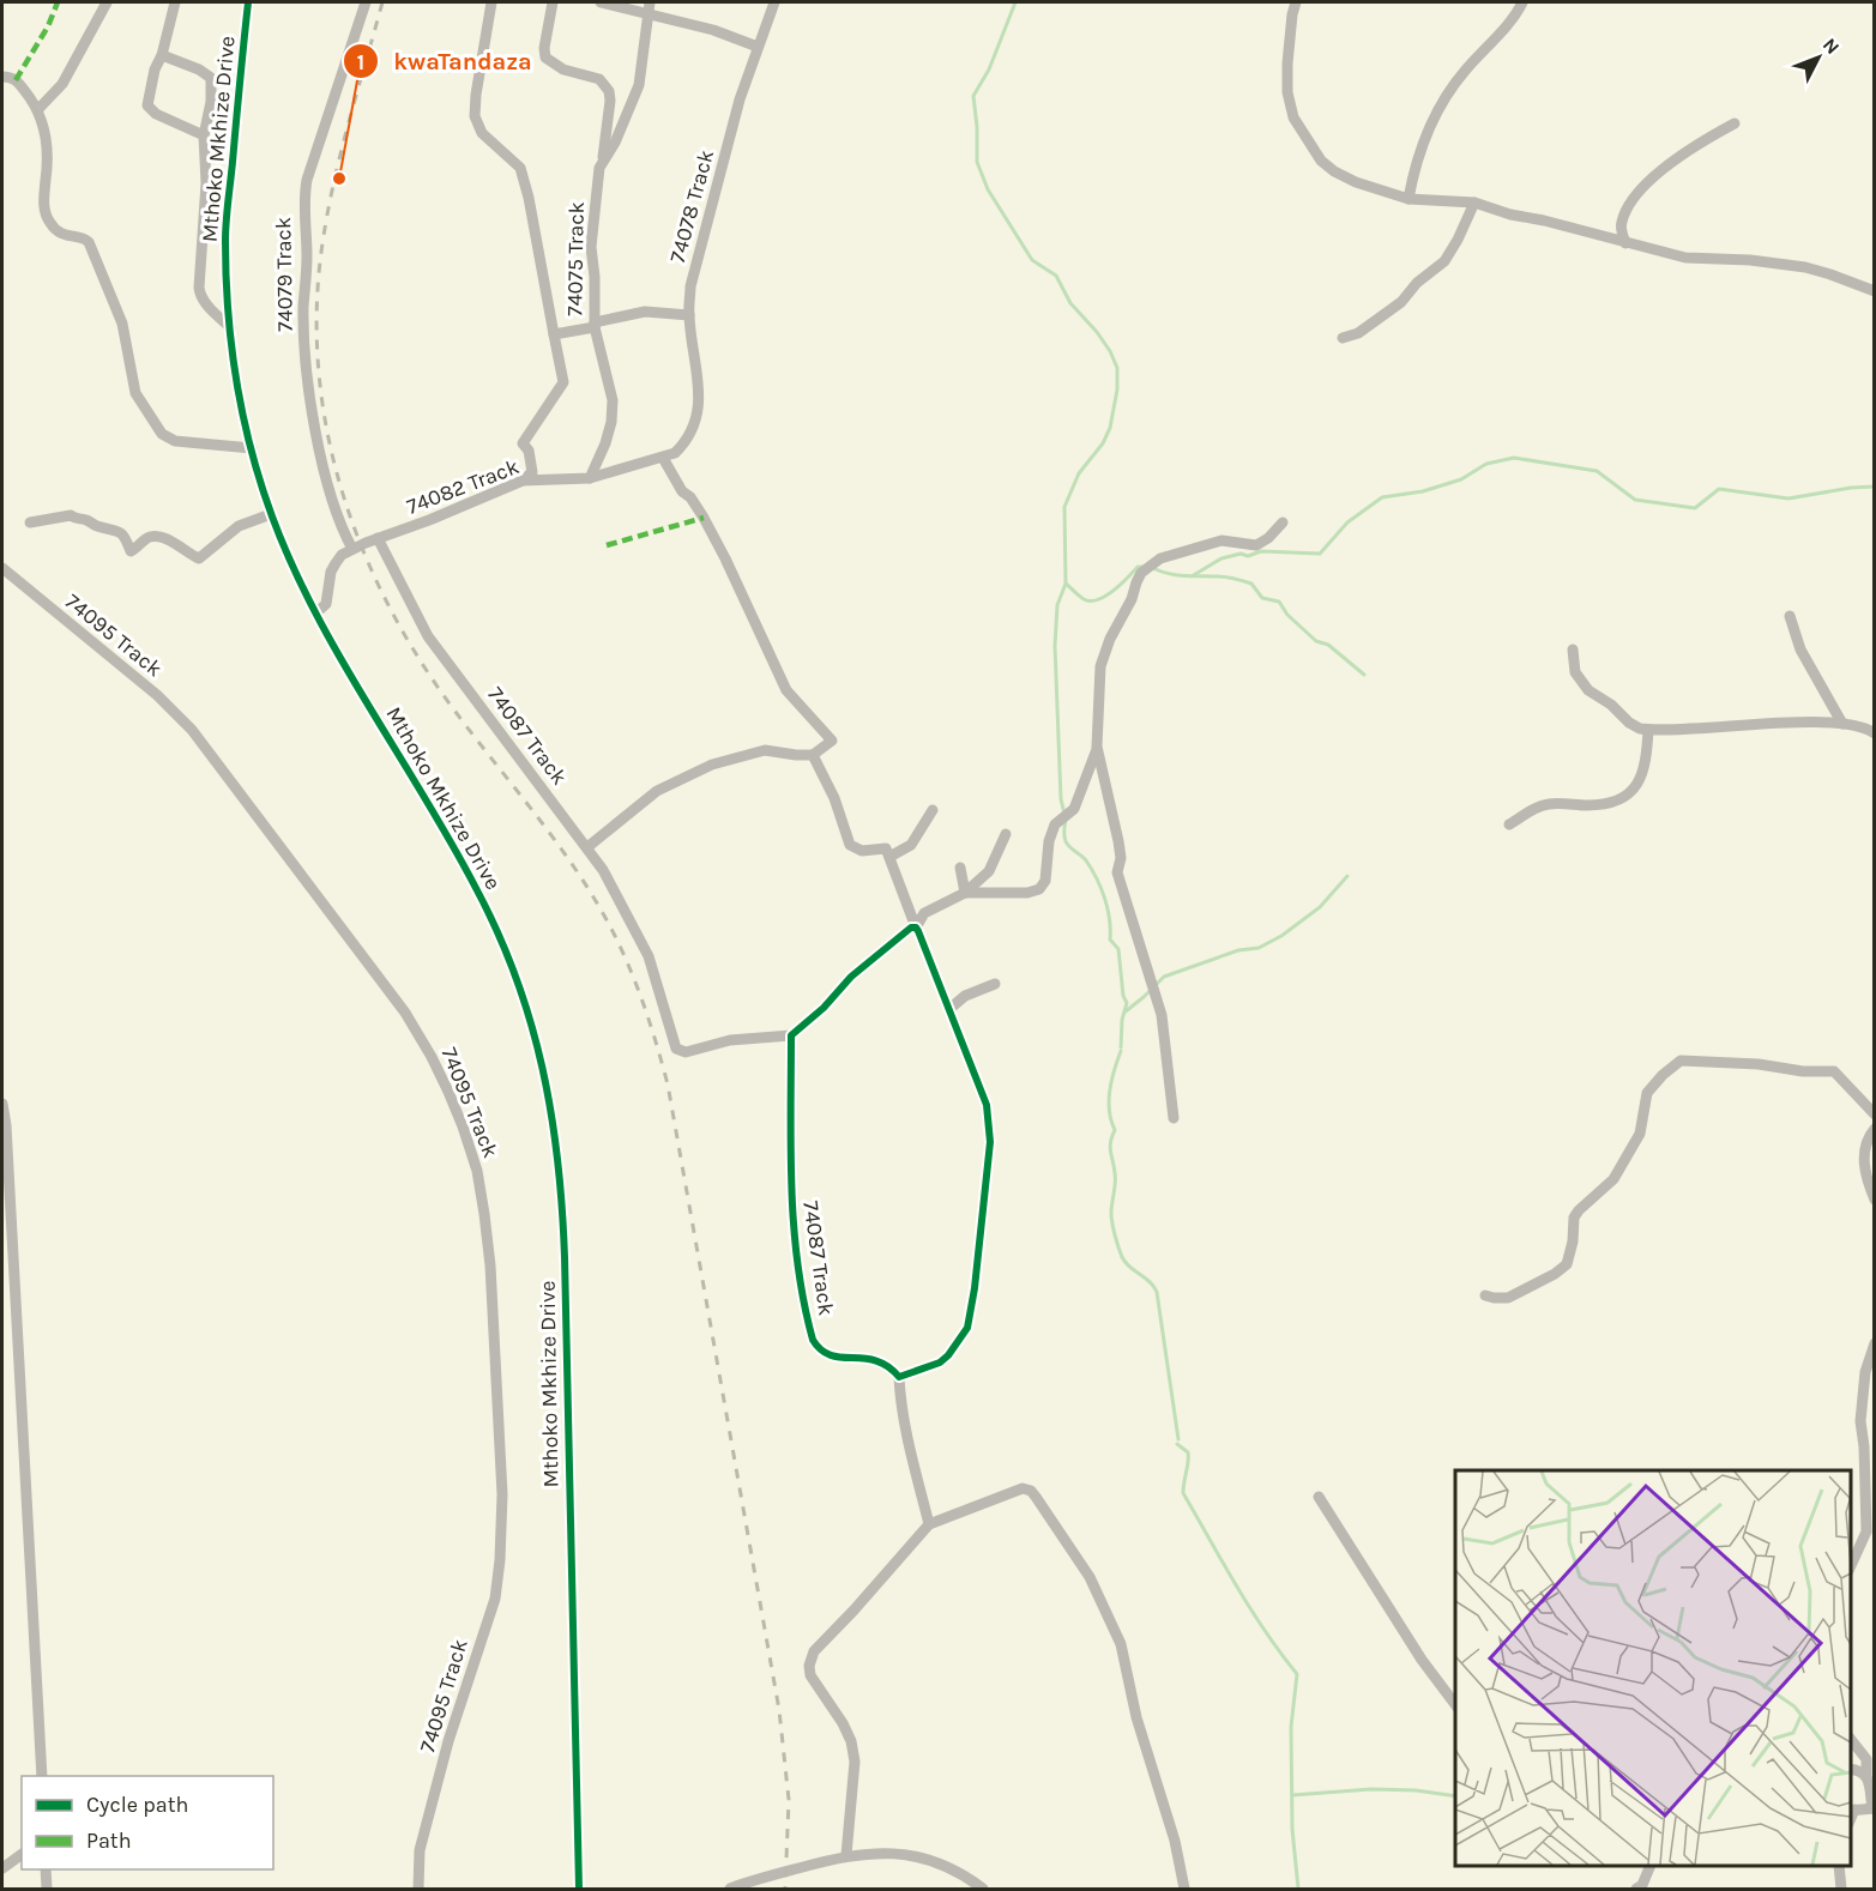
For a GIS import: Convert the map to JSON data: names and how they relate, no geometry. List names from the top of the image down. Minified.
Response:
{"streets":{"street":["Mthoko Mkhize Drive","74078 Track","74075 Track","74079 Track","74082 Track","74095 Track","74087 Track"]},"crossings":[["Mthoko Mkhize Drive","74082 Track"],["74078 Track","74082 Track"],["74075 Track","74082 Track"],["74079 Track","74082 Track"],["74082 Track","74087 Track"]],"places":["kwaTandaza"],"legend":["Cycle path","Path"],"north":"top right"}
